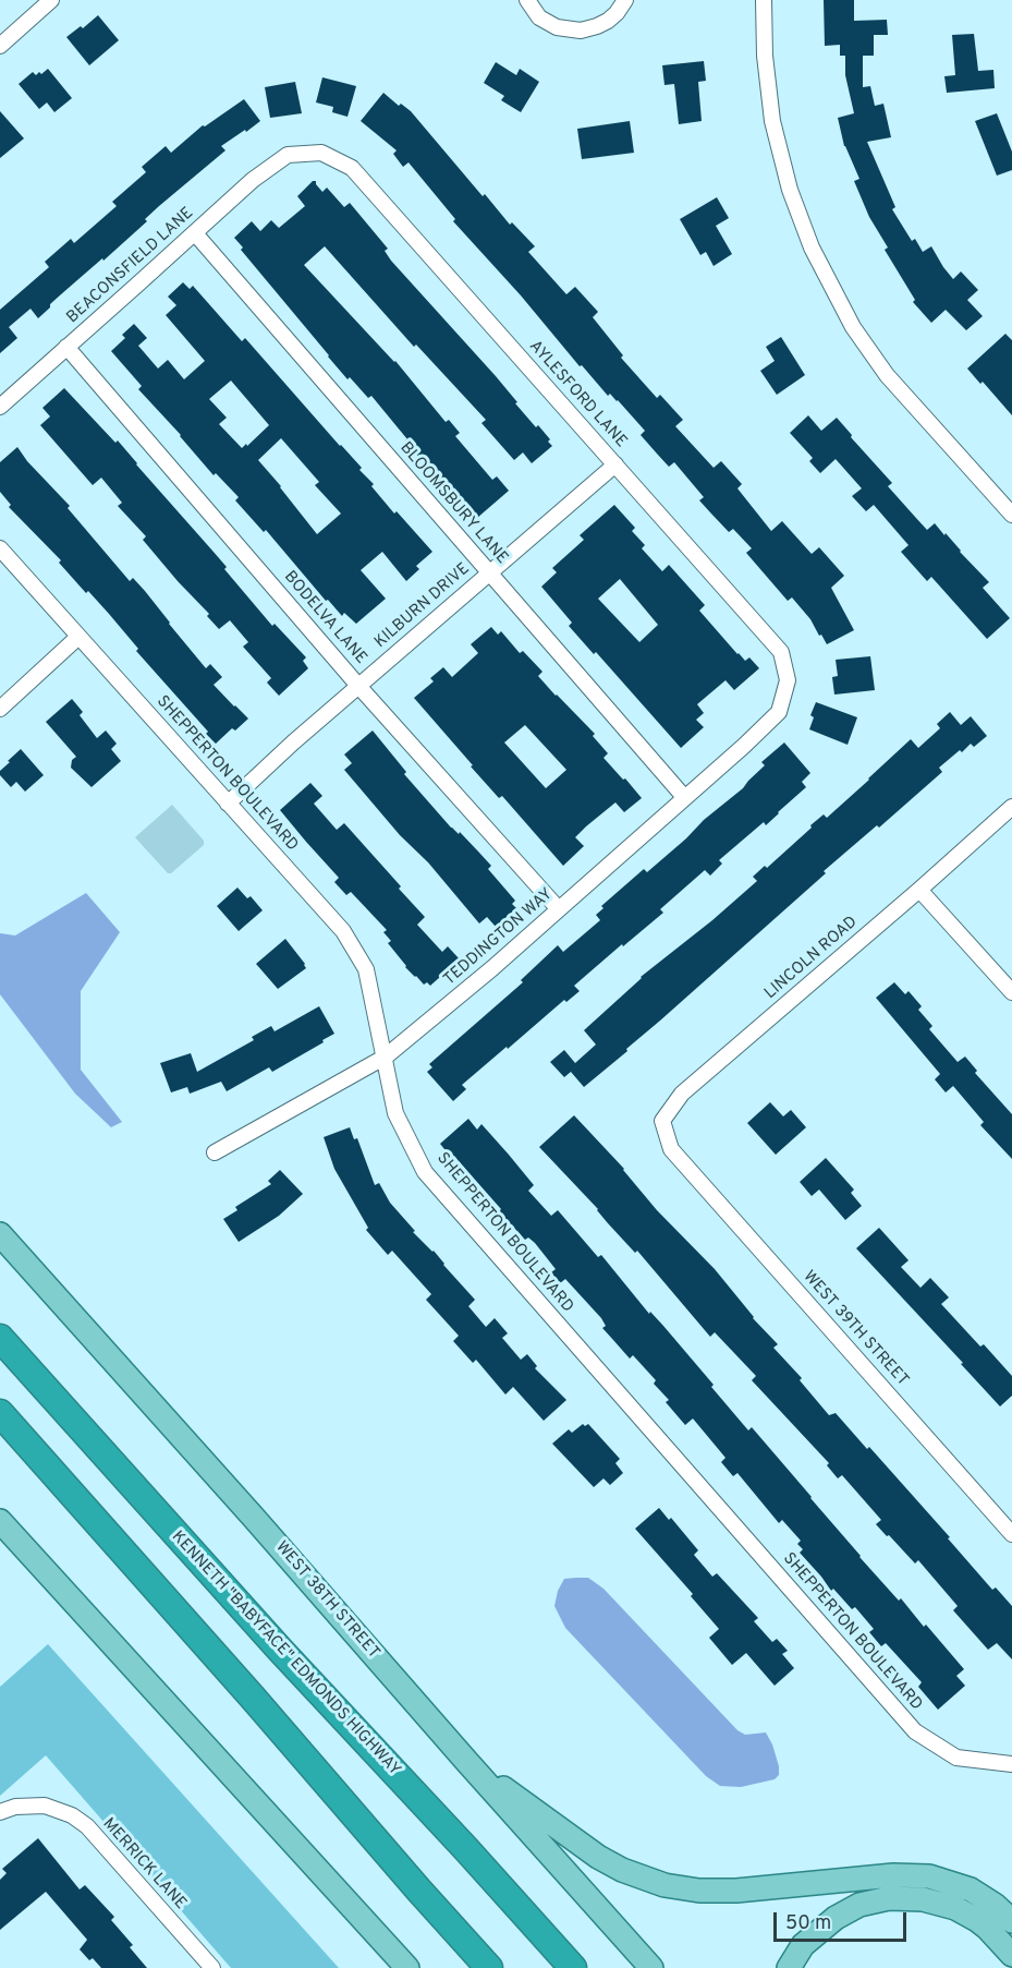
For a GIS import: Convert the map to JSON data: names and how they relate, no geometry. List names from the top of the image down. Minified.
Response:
{"streets":{"highway":["KENNETH \"BABYFACE\" EDMONDS HIGHWAY"],"main road":["WEST 38TH STREET"],"street":["BEACONSFIELD LANE","AYLESFORD LANE","BLOOMSBURY LANE","KILBURN DRIVE","BODELVA LANE","SHEPPERTON BOULEVARD","TEDDINGTON WAY","LINCOLN ROAD","WEST 39TH STREET","MERRICK LANE"]},"crossings":[["BEACONSFIELD LANE","AYLESFORD LANE"],["BEACONSFIELD LANE","BLOOMSBURY LANE"],["BEACONSFIELD LANE","BODELVA LANE"],["AYLESFORD LANE","KILBURN DRIVE"],["AYLESFORD LANE","TEDDINGTON WAY"],["BLOOMSBURY LANE","KILBURN DRIVE"],["BLOOMSBURY LANE","TEDDINGTON WAY"],["KILBURN DRIVE","BODELVA LANE"],["KILBURN DRIVE","SHEPPERTON BOULEVARD"],["BODELVA LANE","TEDDINGTON WAY"],["SHEPPERTON BOULEVARD","TEDDINGTON WAY"],["LINCOLN ROAD","WEST 39TH STREET"]],"scale_bar":"50 m"}
